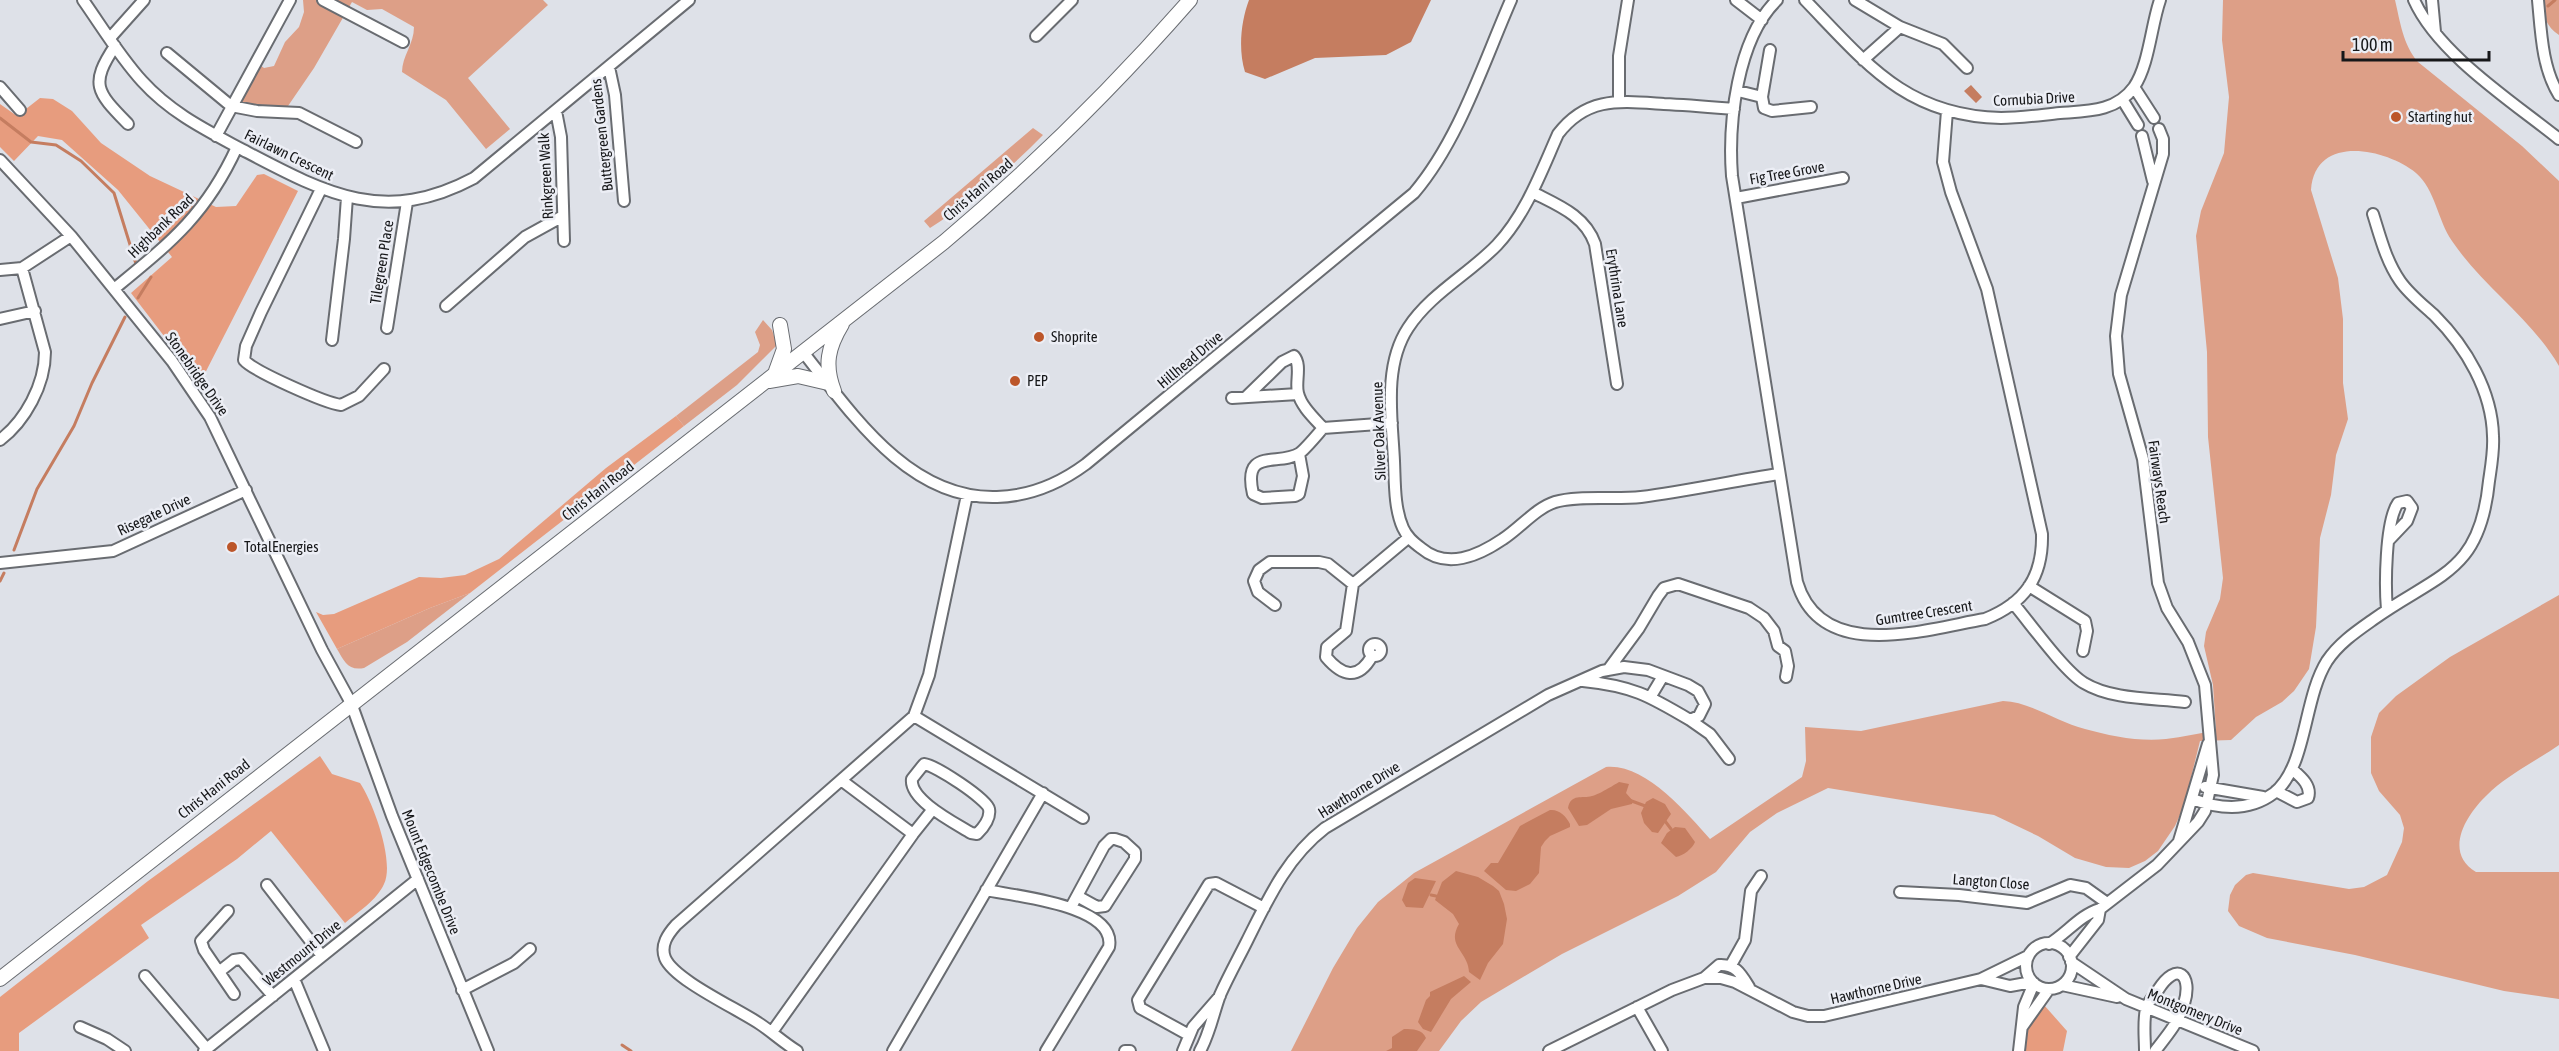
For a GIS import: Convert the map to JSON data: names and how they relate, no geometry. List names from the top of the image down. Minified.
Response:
{"streets":{"main road":["Chris Hani Road"],"street":["Cornubia Drive","Buttergreen Gardens","Fairlawn Crescent","Fig Tree Grove","Rinkgreen Walk","Highbank Road","Tilegreen Place","Erythrina Lane","Hillhead Drive","Stonebridge Drive","Silver Oak Avenue","Fairways Reach","Risegate Drive","Gumtree Crescent","Hawthorne Drive","Mount Edgecombe Drive","Langton Close","Westmount Drive","Montgomery Drive"]},"crossings":[["Cornubia Drive","Fairways Reach"],["Cornubia Drive","Gumtree Crescent"],["Buttergreen Gardens","Fairlawn Crescent"],["Fairlawn Crescent","Rinkgreen Walk"],["Fairlawn Crescent","Highbank Road"],["Fairlawn Crescent","Tilegreen Place"],["Fig Tree Grove","Gumtree Crescent"],["Chris Hani Road","Hillhead Drive"],["Chris Hani Road","Stonebridge Drive"],["Chris Hani Road","Mount Edgecombe Drive"],["Highbank Road","Stonebridge Drive"],["Erythrina Lane","Silver Oak Avenue"],["Stonebridge Drive","Risegate Drive"],["Stonebridge Drive","Mount Edgecombe Drive"],["Silver Oak Avenue","Gumtree Crescent"],["Fairways Reach","Hawthorne Drive"],["Fairways Reach","Langton Close"],["Fairways Reach","Montgomery Drive"],["Hawthorne Drive","Montgomery Drive"],["Mount Edgecombe Drive","Westmount Drive"]],"places":["Starting hut","Shoprite","PEP","TotalEnergies"],"scale_bar":"100 m"}
